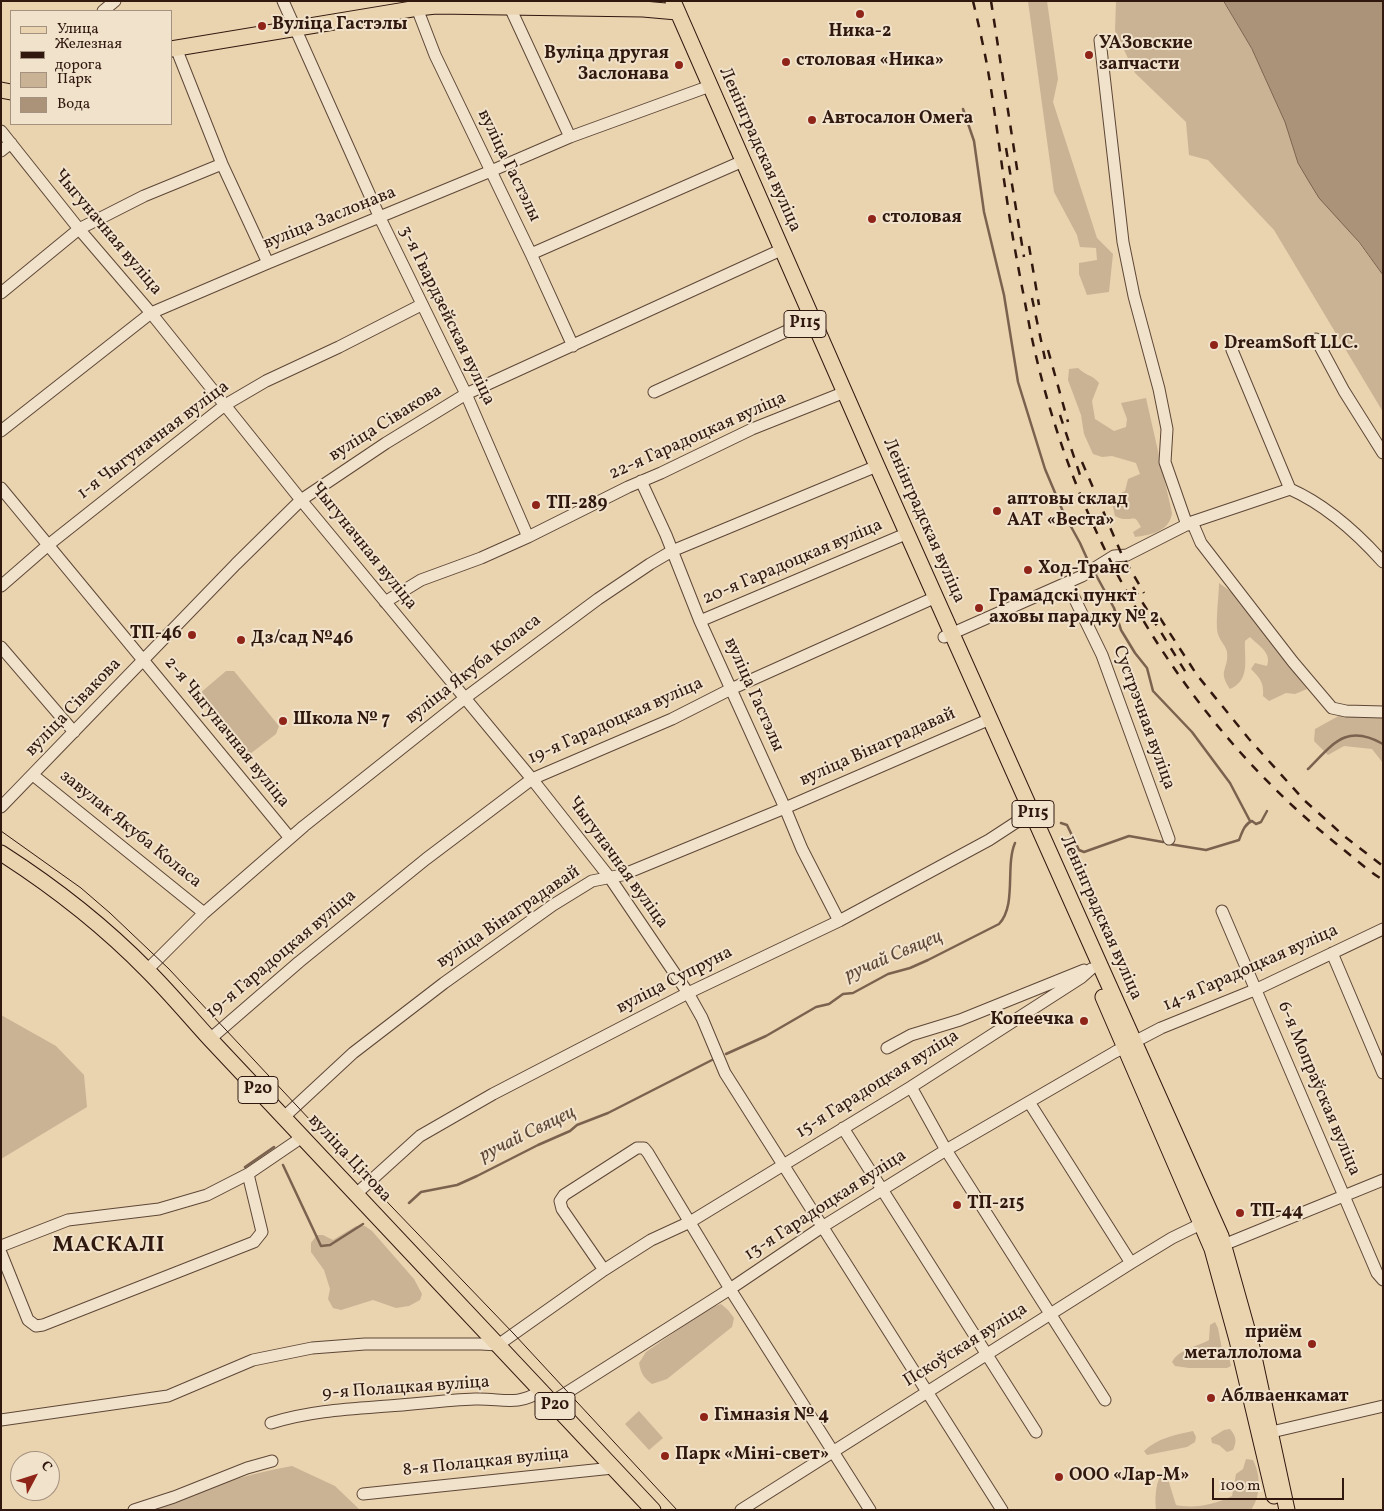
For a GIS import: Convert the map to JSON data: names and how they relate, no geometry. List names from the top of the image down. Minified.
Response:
{"streets":{"main road":["Ленінградская вуліца","Р115","Р20","вуліца Цітова"],"street":["вуліца Гастэлы","вуліца Заслонава","Чыгуначная вуліца","3-я Гвардзейская вуліца","вуліца Сівакова","22-я Гарадоцкая вуліца","1-я Чыгуначная вуліца","20-я Гарадоцкая вуліца","вуліца Якуба Коласа","Сустрэчная вуліца","19-я Гарадоцкая вуліца","2-я Чыгуначная вуліца","вуліца Вінаградавай","завулак Якуба Коласа","14-я Гарадоцкая вуліца","вуліца Супруна","15-я Гарадоцкая вуліца","6-я Мопраўская вуліца","13-я Гарадоцкая вуліца","Пскоўская вуліца","9-я Полацкая вуліца","8-я Полацкая вуліца"]},"crossings":[["Ленінградская вуліца","вуліца Заслонава"],["Ленінградская вуліца","вуліца Сівакова"],["Ленінградская вуліца","22-я Гарадоцкая вуліца"],["Ленінградская вуліца","20-я Гарадоцкая вуліца"],["Ленінградская вуліца","вуліца Якуба Коласа"],["Ленінградская вуліца","19-я Гарадоцкая вуліца"],["Ленінградская вуліца","вуліца Вінаградавай"],["Ленінградская вуліца","14-я Гарадоцкая вуліца"],["Ленінградская вуліца","вуліца Супруна"],["Ленінградская вуліца","15-я Гарадоцкая вуліца"],["Ленінградская вуліца","13-я Гарадоцкая вуліца"],["Ленінградская вуліца","Пскоўская вуліца"],["вуліца Гастэлы","вуліца Заслонава"],["вуліца Гастэлы","вуліца Сівакова"],["вуліца Гастэлы","22-я Гарадоцкая вуліца"],["вуліца Гастэлы","20-я Гарадоцкая вуліца"],["вуліца Гастэлы","вуліца Якуба Коласа"],["вуліца Гастэлы","19-я Гарадоцкая вуліца"],["вуліца Гастэлы","вуліца Вінаградавай"],["вуліца Гастэлы","вуліца Супруна"],["вуліца Заслонава","Чыгуначная вуліца"],["вуліца Заслонава","3-я Гвардзейская вуліца"],["Чыгуначная вуліца","вуліца Сівакова"],["Чыгуначная вуліца","22-я Гарадоцкая вуліца"],["Чыгуначная вуліца","1-я Чыгуначная вуліца"],["Чыгуначная вуліца","вуліца Якуба Коласа"],["Чыгуначная вуліца","19-я Гарадоцкая вуліца"],["Чыгуначная вуліца","вуліца Вінаградавай"],["Чыгуначная вуліца","вуліца Супруна"],["Чыгуначная вуліца","15-я Гарадоцкая вуліца"],["Чыгуначная вуліца","13-я Гарадоцкая вуліца"],["Чыгуначная вуліца","Пскоўская вуліца"],["3-я Гвардзейская вуліца","вуліца Сівакова"],["3-я Гвардзейская вуліца","22-я Гарадоцкая вуліца"],["3-я Гвардзейская вуліца","1-я Чыгуначная вуліца"],["вуліца Сівакова","2-я Чыгуначная вуліца"],["вуліца Сівакова","завулак Якуба Коласа"],["1-я Чыгуначная вуліца","2-я Чыгуначная вуліца"],["вуліца Якуба Коласа","2-я Чыгуначная вуліца"],["вуліца Якуба Коласа","завулак Якуба Коласа"],["вуліца Якуба Коласа","вуліца Цітова"],["19-я Гарадоцкая вуліца","вуліца Цітова"],["вуліца Вінаградавай","вуліца Цітова"],["14-я Гарадоцкая вуліца","6-я Мопраўская вуліца"],["14-я Гарадоцкая вуліца","13-я Гарадоцкая вуліца"],["вуліца Супруна","вуліца Цітова"],["15-я Гарадоцкая вуліца","вуліца Цітова"],["вуліца Цітова","13-я Гарадоцкая вуліца"],["вуліца Цітова","9-я Полацкая вуліца"],["вуліца Цітова","8-я Полацкая вуліца"],["13-я Гарадоцкая вуліца","9-я Полацкая вуліца"]],"districts":["МАСКАЛІ"],"water":["ручай Свяцец"],"places":["Ника-2","Вуліца Гастэлы","УАЗовские запчасти","столовая «Ника»","Вуліца другая Заслонава","Автосалон Омега","столовая","DreamSoft LLC.","ТП-289","аптовы склад ААТ «Веста»","Ход-Транс","Грамадскі пункт аховы парадку № 2","ТП-46","Дз/сад №46","Школа № 7","Копеечка","ТП-215","ТП-44","приём металлолома","Аблваенкамат","Гімназія № 4","Парк «Міні-свет»","ООО «Лар-М»"],"legend":["Улица","Железная дорога","Парк","Вода"],"scale_bar":"100 m","north":"top right"}
